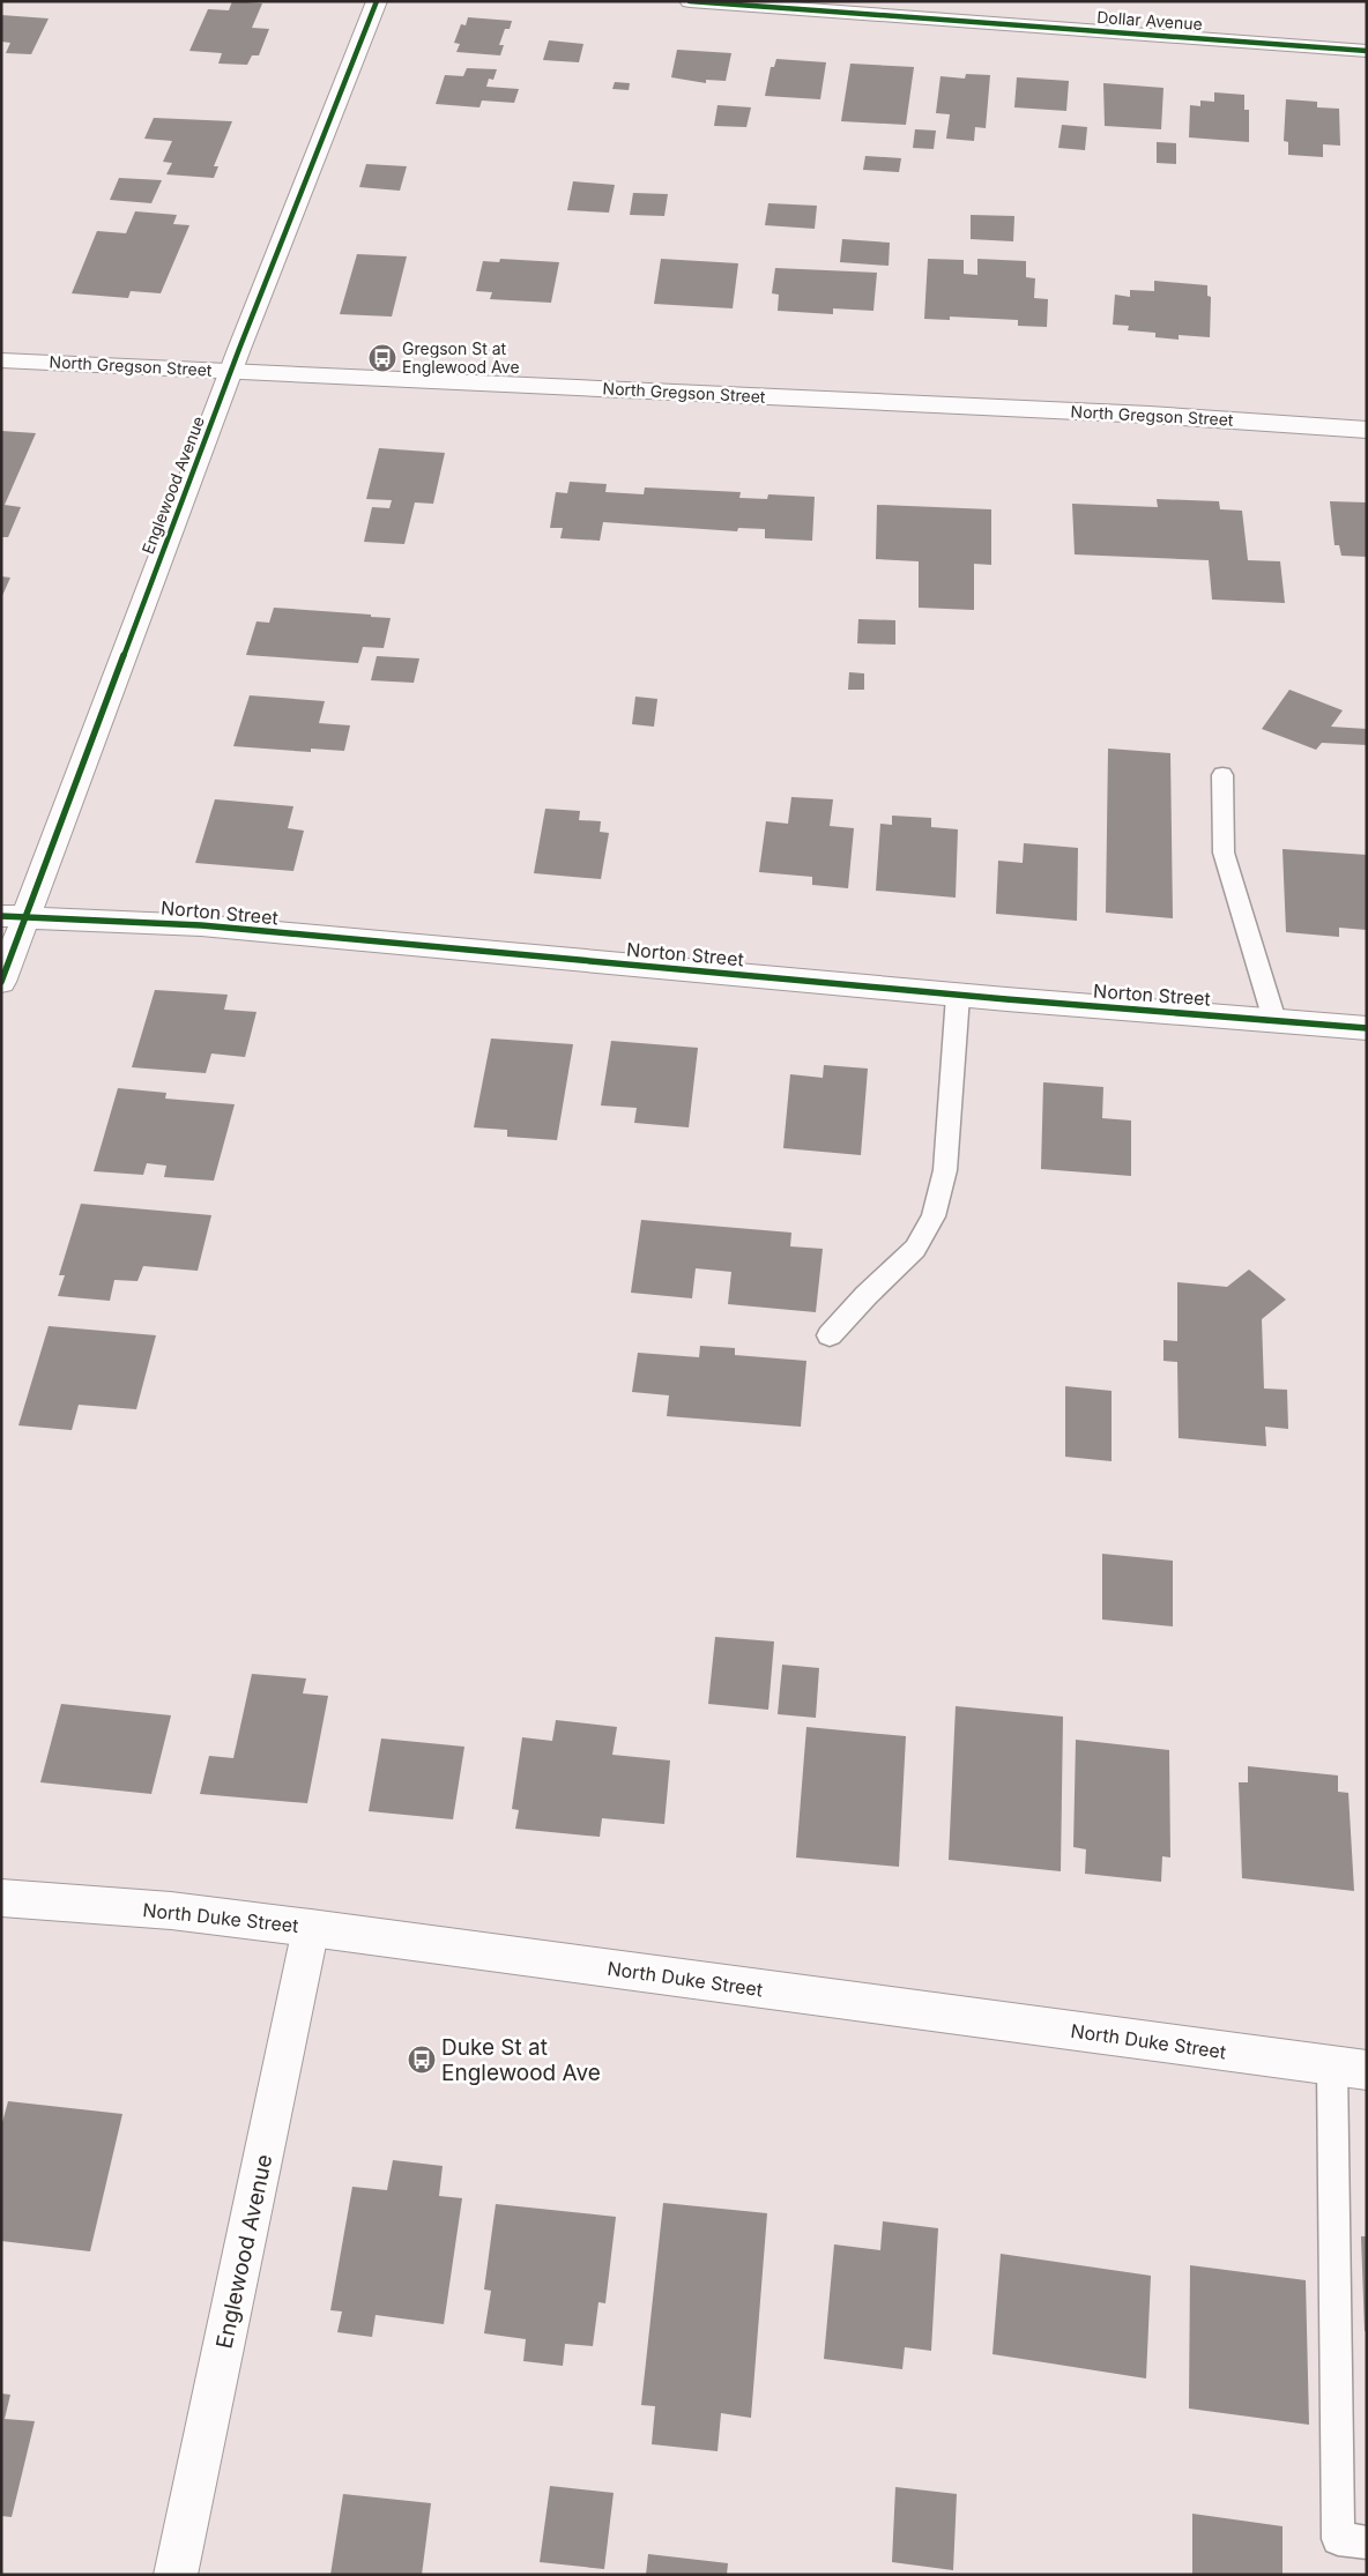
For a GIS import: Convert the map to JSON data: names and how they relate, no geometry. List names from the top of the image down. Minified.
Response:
{"streets":{"street":["Dollar Avenue","North Gregson Street","Englewood Avenue","Norton Street","North Duke Street"]},"crossings":[["North Gregson Street","Englewood Avenue"],["Englewood Avenue","Norton Street"],["Englewood Avenue","North Duke Street"]],"places":{"bus stop":["Gregson St at Englewood Ave","Duke St at Englewood Ave"]}}
